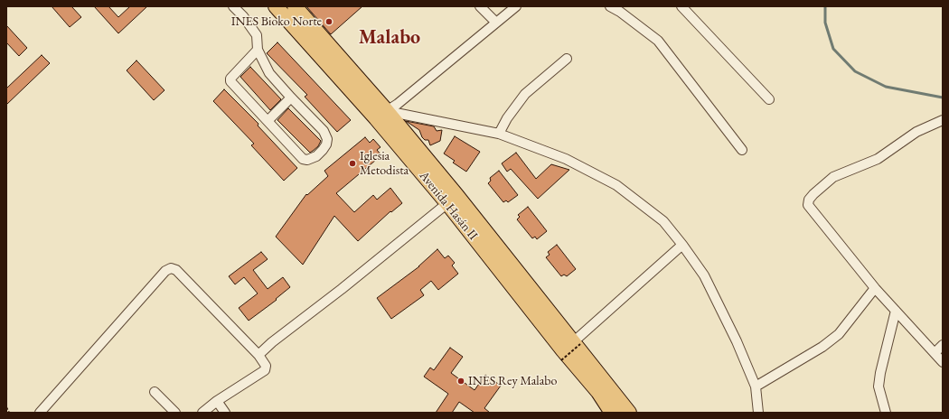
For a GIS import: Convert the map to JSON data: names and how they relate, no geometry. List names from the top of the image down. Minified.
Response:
{"streets":{"main road":["Avenida Hasán II"]},"districts":["Malabo"],"places":["INES Bioko Norte","Iglesia Metodista","INES Rey Malabo"]}
